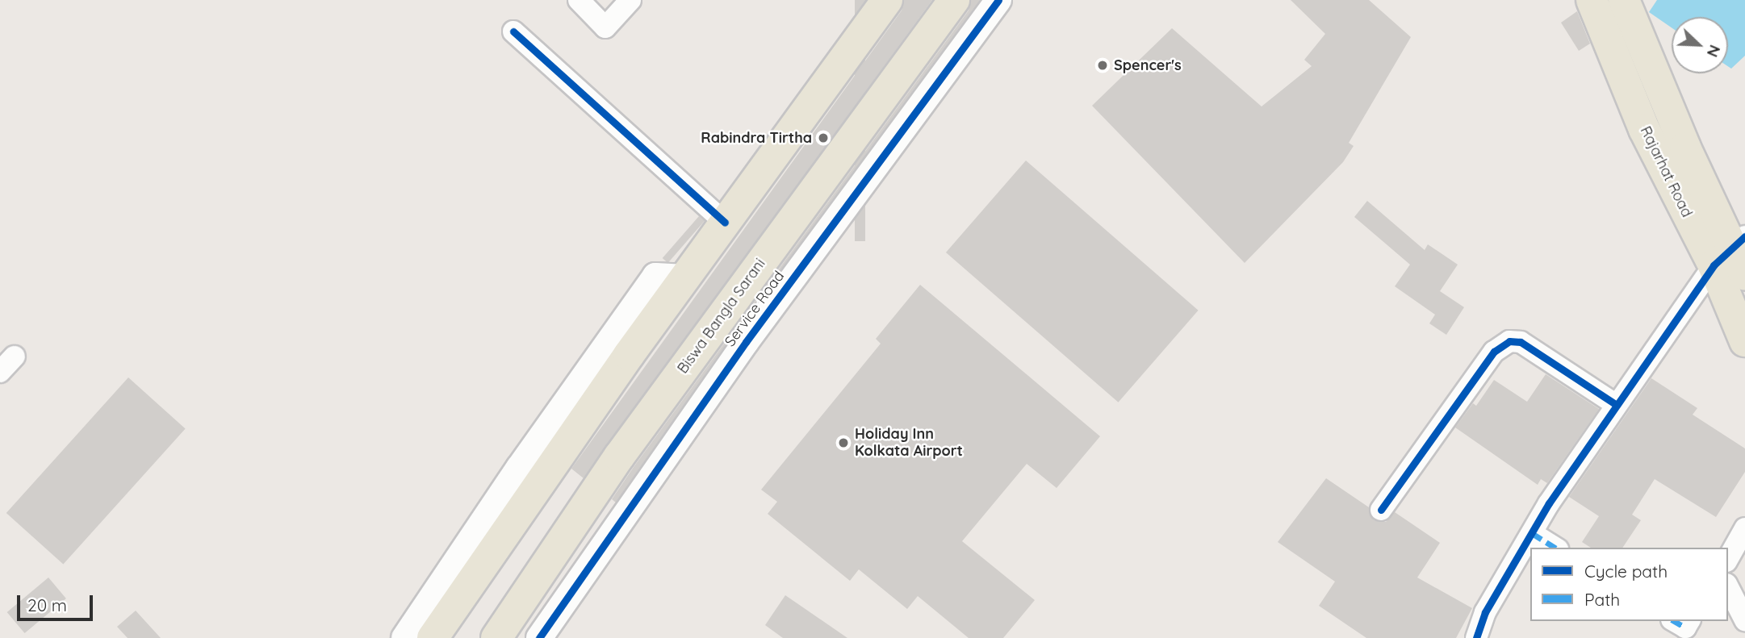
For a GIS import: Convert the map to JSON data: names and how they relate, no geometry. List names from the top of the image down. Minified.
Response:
{"streets":{"main road":["Rajarhat Road","Biswa Bangla Sarani"],"street":["Service Road"]},"places":["Spencer's","Rabindra Tirtha","Holiday Inn Kolkata Airport"],"legend":["Cycle path","Path"],"scale_bar":"20 m","north":"bottom right"}
